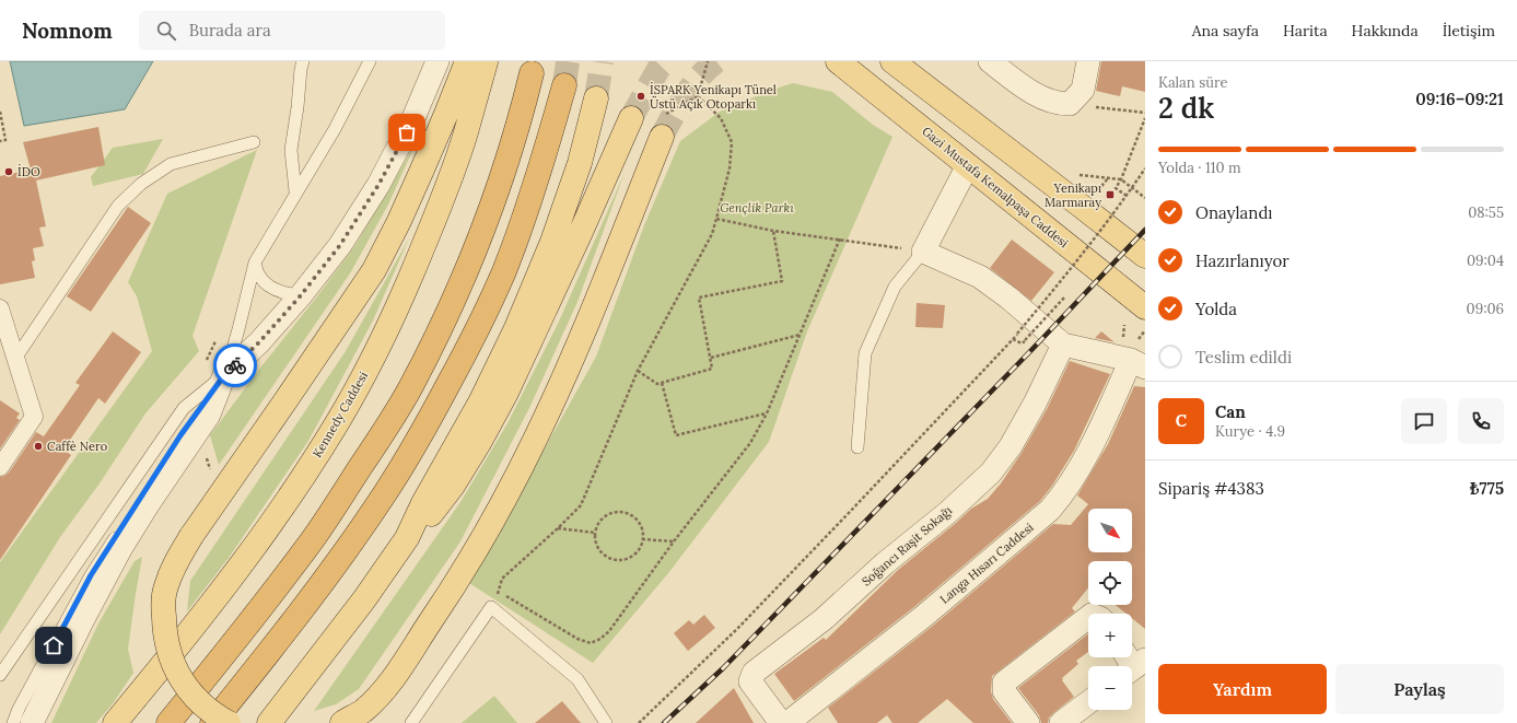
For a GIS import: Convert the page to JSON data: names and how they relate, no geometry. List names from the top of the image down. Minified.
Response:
{"streets":{"main road":["Gazi Mustafa Kemalpaşa Caddesi","Kennedy Caddesi"],"street":["Soğancı Raşit Sokağı","Langa Hısarı Caddesi"]},"crossings":[["Soğancı Raşit Sokağı","Langa Hısarı Caddesi"]],"parks":["Gençlik Parkı"],"places":{"other":["İSPARK Yenikapı Tünel Üstü Açık Otoparkı","İDO","Caffè Nero"],"transit":["Yenikapı Marmaray"]},"north":"bottom right","page":{"header":"Nomnom","search":"Burada ara","nav":["Ana sayfa","Harita","Hakkında","İletişim"],"heading":["2 dk","Kalan süre","09:16–09:21"],"panel":["Can","Kurye · 4.9","Sipariş #4383","₺775"],"bar":"Yolda · 110 m","list":[["Onaylandı","08:55"],["Hazırlanıyor","09:04"],["Yolda","09:06"],"Teslim edildi"],"round":"C","map_buttons":["+","−"],"buttons":["Yardım","Paylaş"]}}
